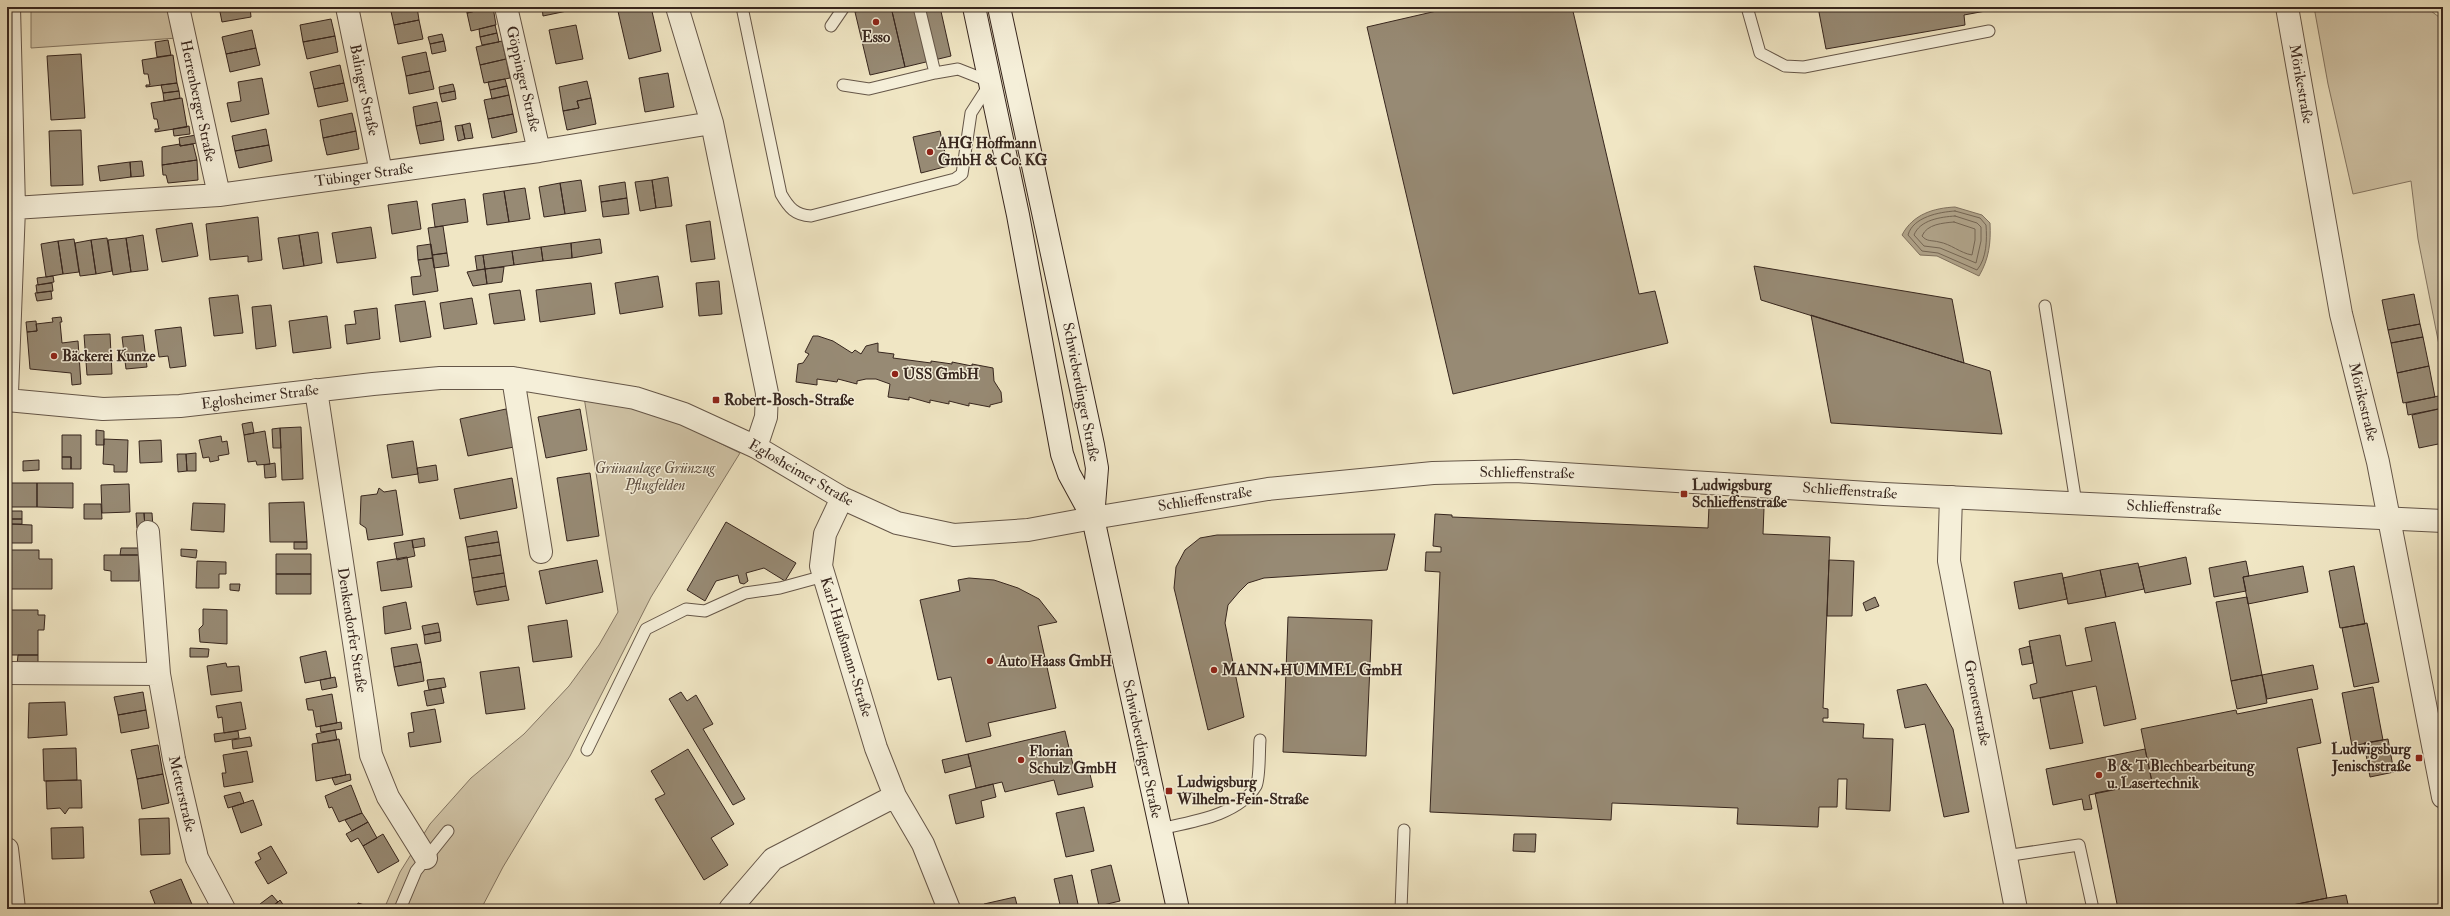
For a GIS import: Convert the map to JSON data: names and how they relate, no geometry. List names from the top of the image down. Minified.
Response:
{"streets":{"street":["Göppinger Straße","Mörikestraße","Balinger Straße","Herrenberger Straße","Tübinger Straße","Schwieberdinger Straße","Eglosheimer Straße","Schlieffenstraße","Denkendorfer Straße","Karl-Haußmann-Straße","Groenerstraße","Metterstraße"]},"crossings":[["Göppinger Straße","Tübinger Straße"],["Mörikestraße","Schlieffenstraße"],["Balinger Straße","Tübinger Straße"],["Herrenberger Straße","Tübinger Straße"],["Schwieberdinger Straße","Eglosheimer Straße"],["Schwieberdinger Straße","Schlieffenstraße"],["Eglosheimer Straße","Schlieffenstraße"],["Eglosheimer Straße","Denkendorfer Straße"],["Eglosheimer Straße","Karl-Haußmann-Straße"],["Schlieffenstraße","Groenerstraße"]],"parks":["Grünanlage Grünzug Pflugfelden"],"places":{"other":["Esso","AHG Hoffmann GmbH & Co. KG","Bäckerei Kunze","USS GmbH","Auto Haass GmbH","MANN+HUMMEL GmbH","Florian Schulz GmbH","B & T Blechbearbeitung u. Lasertechnik"],"transit":["Robert-Bosch-Straße","Ludwigsburg Schlieffenstraße","Ludwigsburg Jenischstraße","Ludwigsburg Wilhelm-Fein-Straße"]}}
